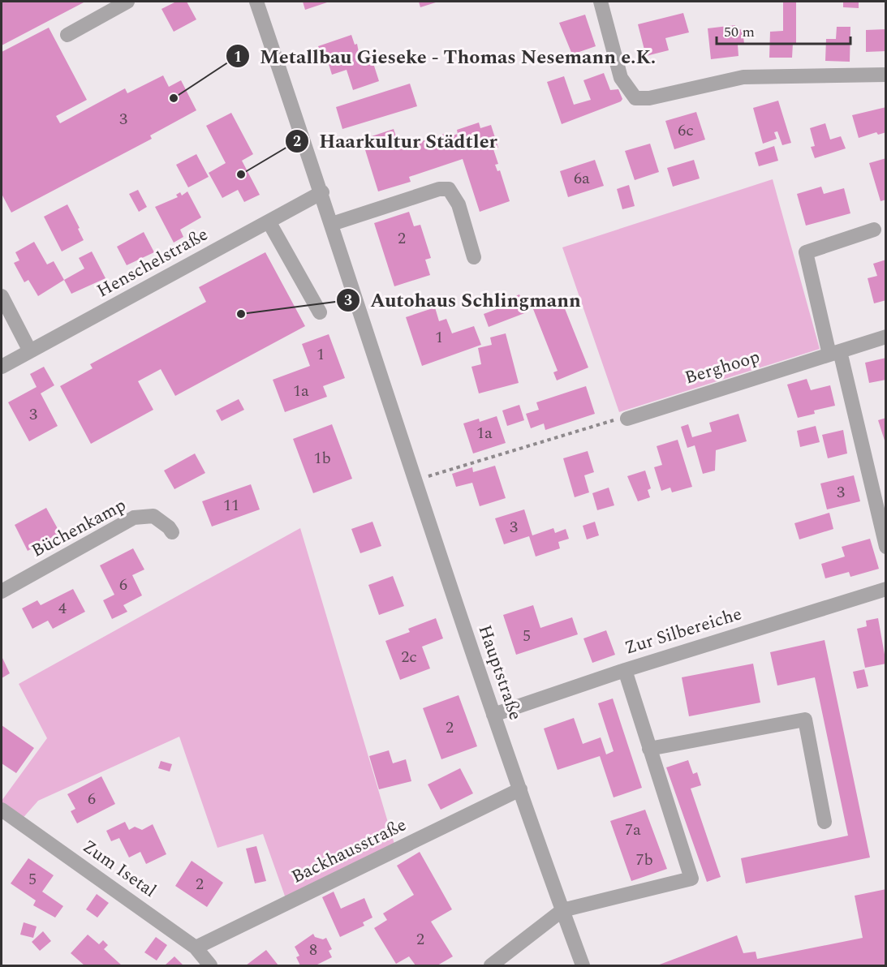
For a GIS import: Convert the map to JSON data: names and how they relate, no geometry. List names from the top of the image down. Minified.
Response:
{"streets":{"street":["Henschelstraße","Berghoop","Büchenkamp","Zur Silbereiche","Hauptstraße","Backhausstraße","Zum Isetal"]},"crossings":[["Henschelstraße","Hauptstraße"],["Zur Silbereiche","Hauptstraße"],["Hauptstraße","Backhausstraße"],["Backhausstraße","Zum Isetal"]],"places":["Metallbau Gieseke - Thomas Nesemann e.K.","Haarkultur Städtler","Autohaus Schlingmann"],"house_numbers":["3","6c","6a","2","1","1","1a","3","1a","1b","3","11","3","6","4","5","2c","2","6","7a","7b","5","2","2","8"],"scale_bar":"50 m"}
